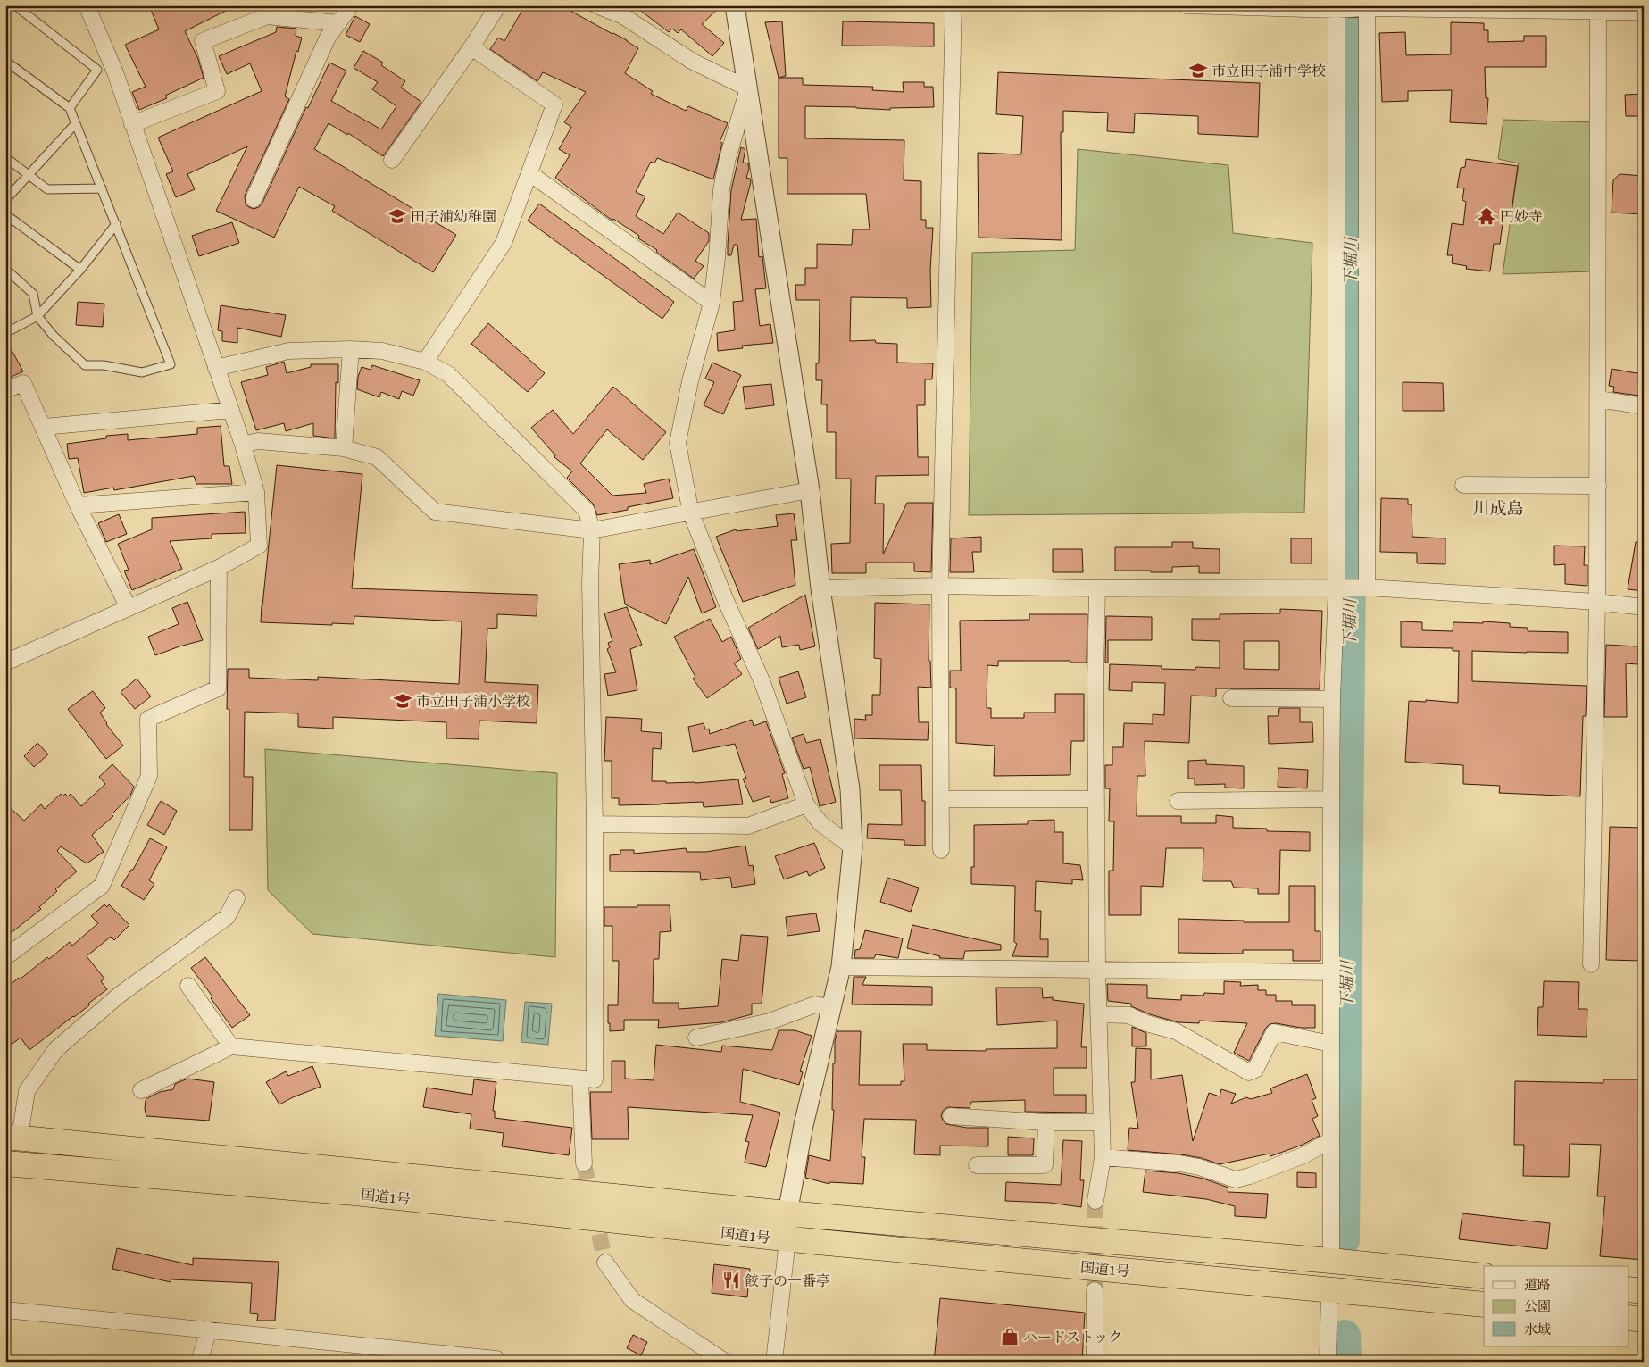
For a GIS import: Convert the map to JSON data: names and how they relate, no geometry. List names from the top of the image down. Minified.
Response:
{"streets":{"highway":["国道1号"]},"districts":["川成島"],"water":["下堀川"],"places":{"school or university":["市立田子浦中学校","田子浦幼稚園","市立田子浦小学校"],"temple":["円妙寺"],"restaurant":["餃子の一番亭"],"shop":["ハードストック"]},"legend":["道路","公園","水域"]}
